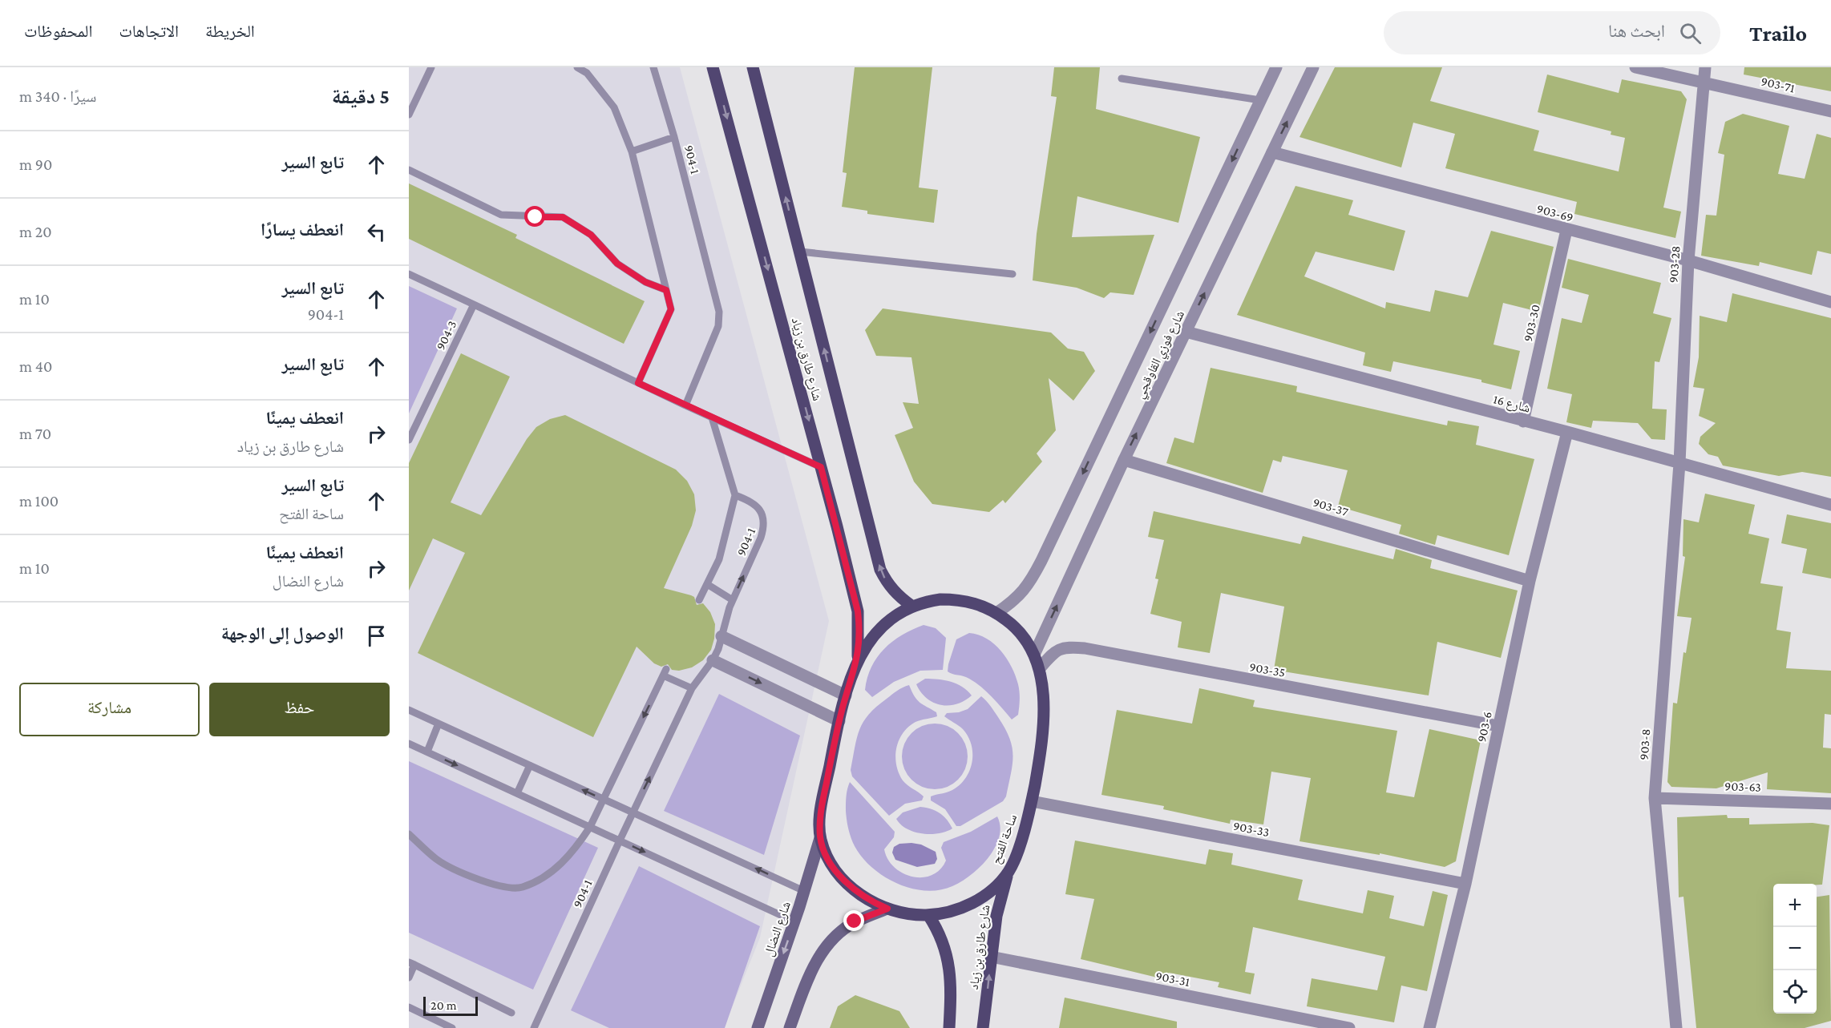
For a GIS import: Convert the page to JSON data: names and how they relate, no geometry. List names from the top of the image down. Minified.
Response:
{"streets":{"main road":["شارع طارق بن زياد","ساحة الفتح","شارع النضال"],"street":["903-71","903-69","903-28","903-30","شارع فوزي القاوقجي","شارع 16","903-37","903-35","903-6","903-8","903-63","903-33","903-31"],"lane":["904-1","904-3"]},"crossings":[["903-71","903-28"],["903-69","903-28"],["903-69","903-30"],["903-69","شارع فوزي القاوقجي"],["903-28","شارع 16"],["903-28","903-8"],["903-30","شارع 16"],["شارع فوزي القاوقجي","شارع 16"],["شارع فوزي القاوقجي","903-37"],["شارع فوزي القاوقجي","ساحة الفتح"],["شارع طارق بن زياد","ساحة الفتح"],["شارع طارق بن زياد","903-31"],["شارع 16","903-6"],["شارع 16","903-8"],["903-37","903-6"],["903-35","903-6"],["903-35","ساحة الفتح"],["903-6","903-33"],["903-8","903-63"],["903-33","ساحة الفتح"],["ساحة الفتح","شارع النضال"]],"one_way":["شارع النضال"],"scale_bar":"20 m","page":{"header":"Trailo","search":"ابحث هنا","nav":["الخريطة","الاتجاهات","المحفوظات"],"heading":["5 دقيقة","سيرًا · 340 m"],"list":[["تابع السير","90 m"],["انعطف يسارًا","20 m"],["تابع السير","904-1","10 m"],["تابع السير","40 m"],["انعطف يمينًا","شارع طارق بن زياد","70 m"],["تابع السير","ساحة الفتح","100 m"],["انعطف يمينًا","شارع النضال","10 m"],"الوصول إلى الوجهة"],"buttons":["حفظ","مشاركة"],"map_buttons":["+","−"],"scale":"20 m"}}
